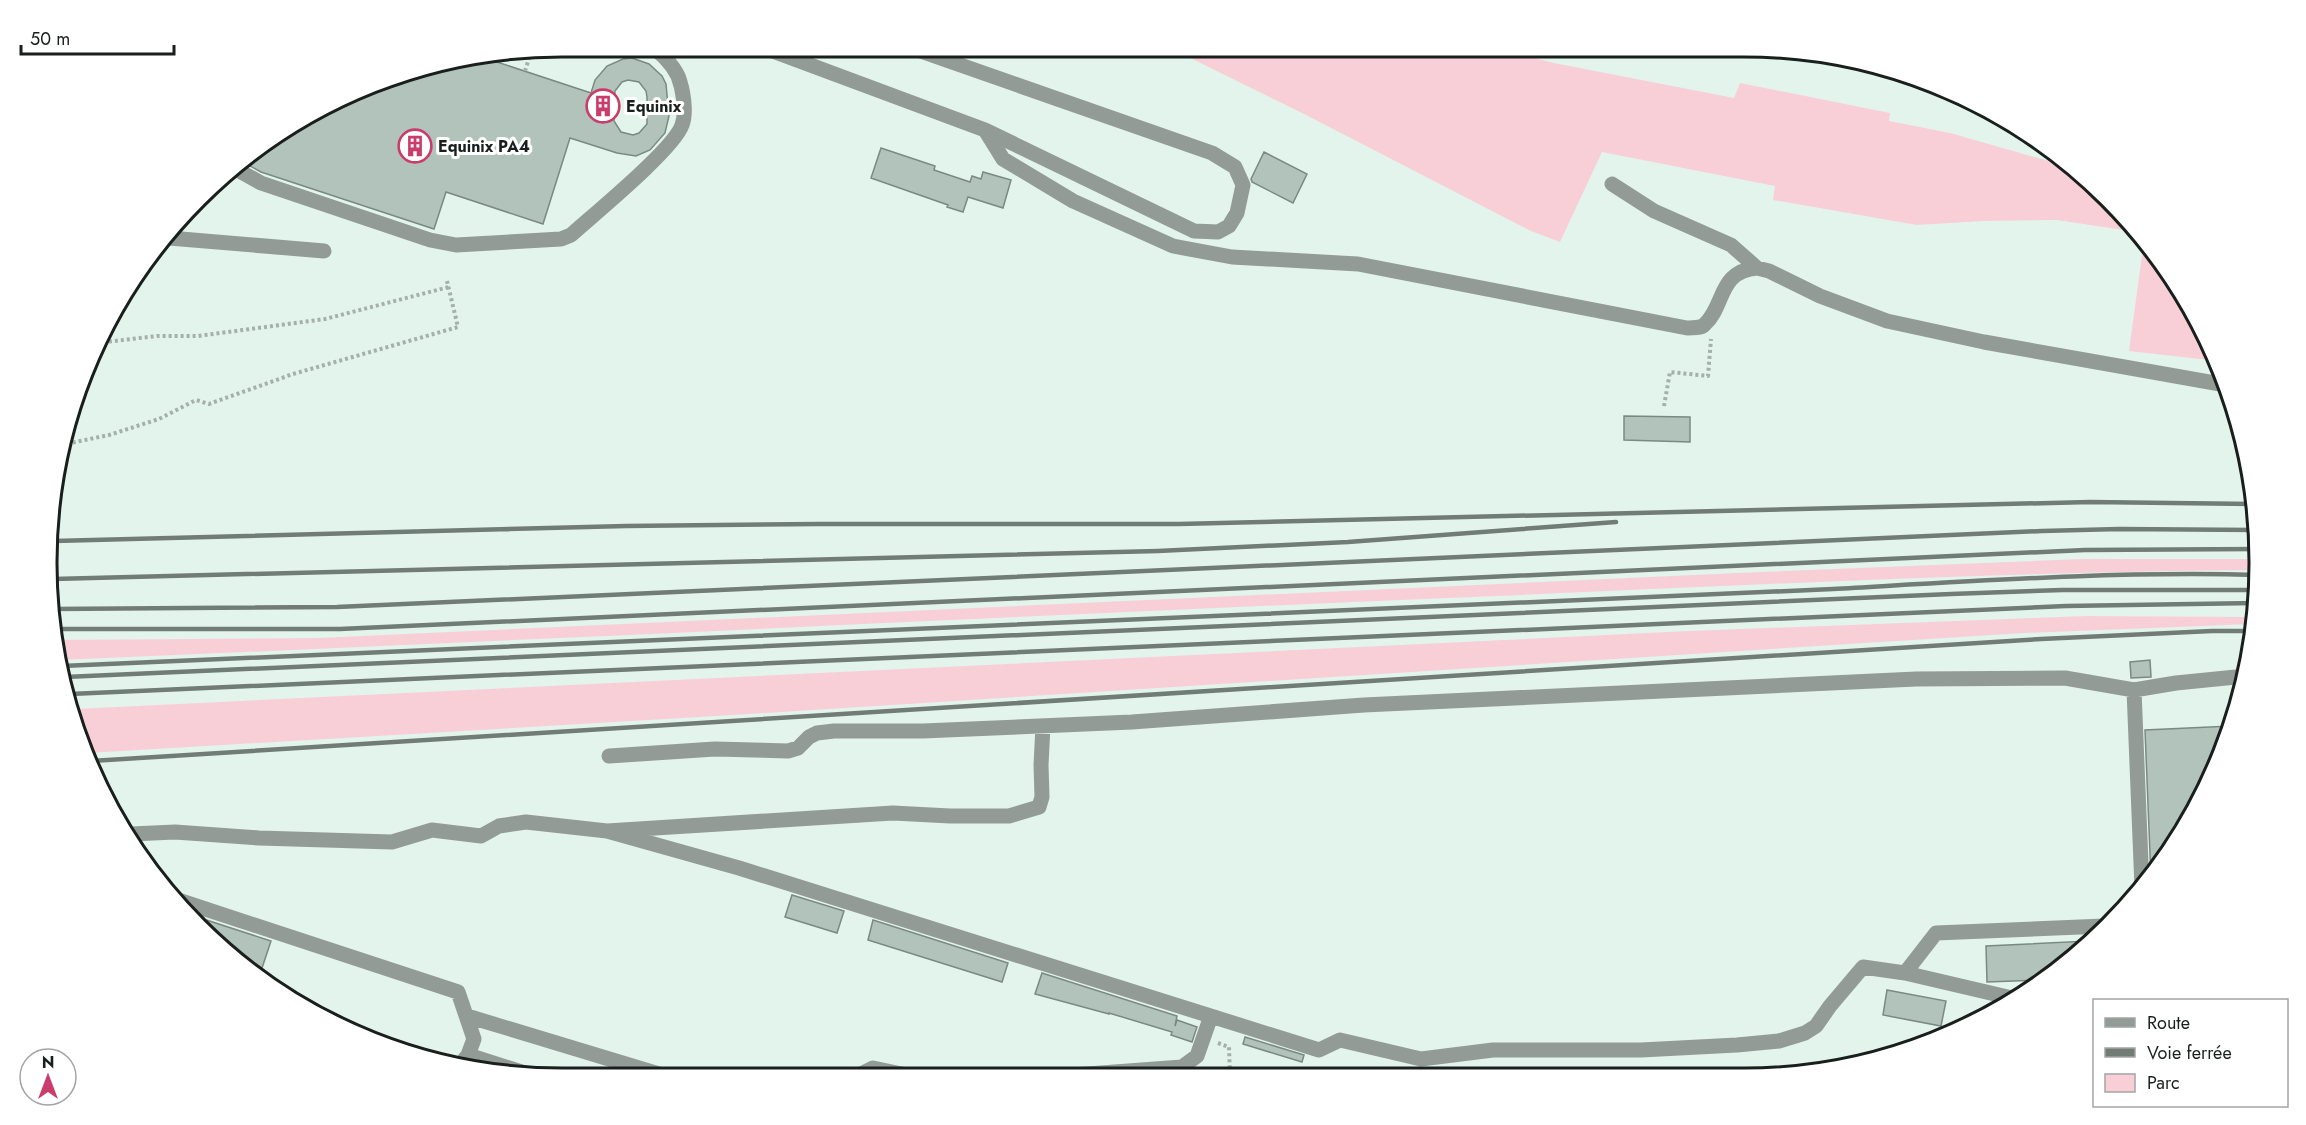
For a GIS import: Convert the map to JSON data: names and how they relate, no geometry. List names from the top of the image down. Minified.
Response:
{"places":{"building":["Equinix","Equinix PA4"]},"legend":["Route","Voie ferrée","Parc"],"scale_bar":"50 m","north":"top"}
